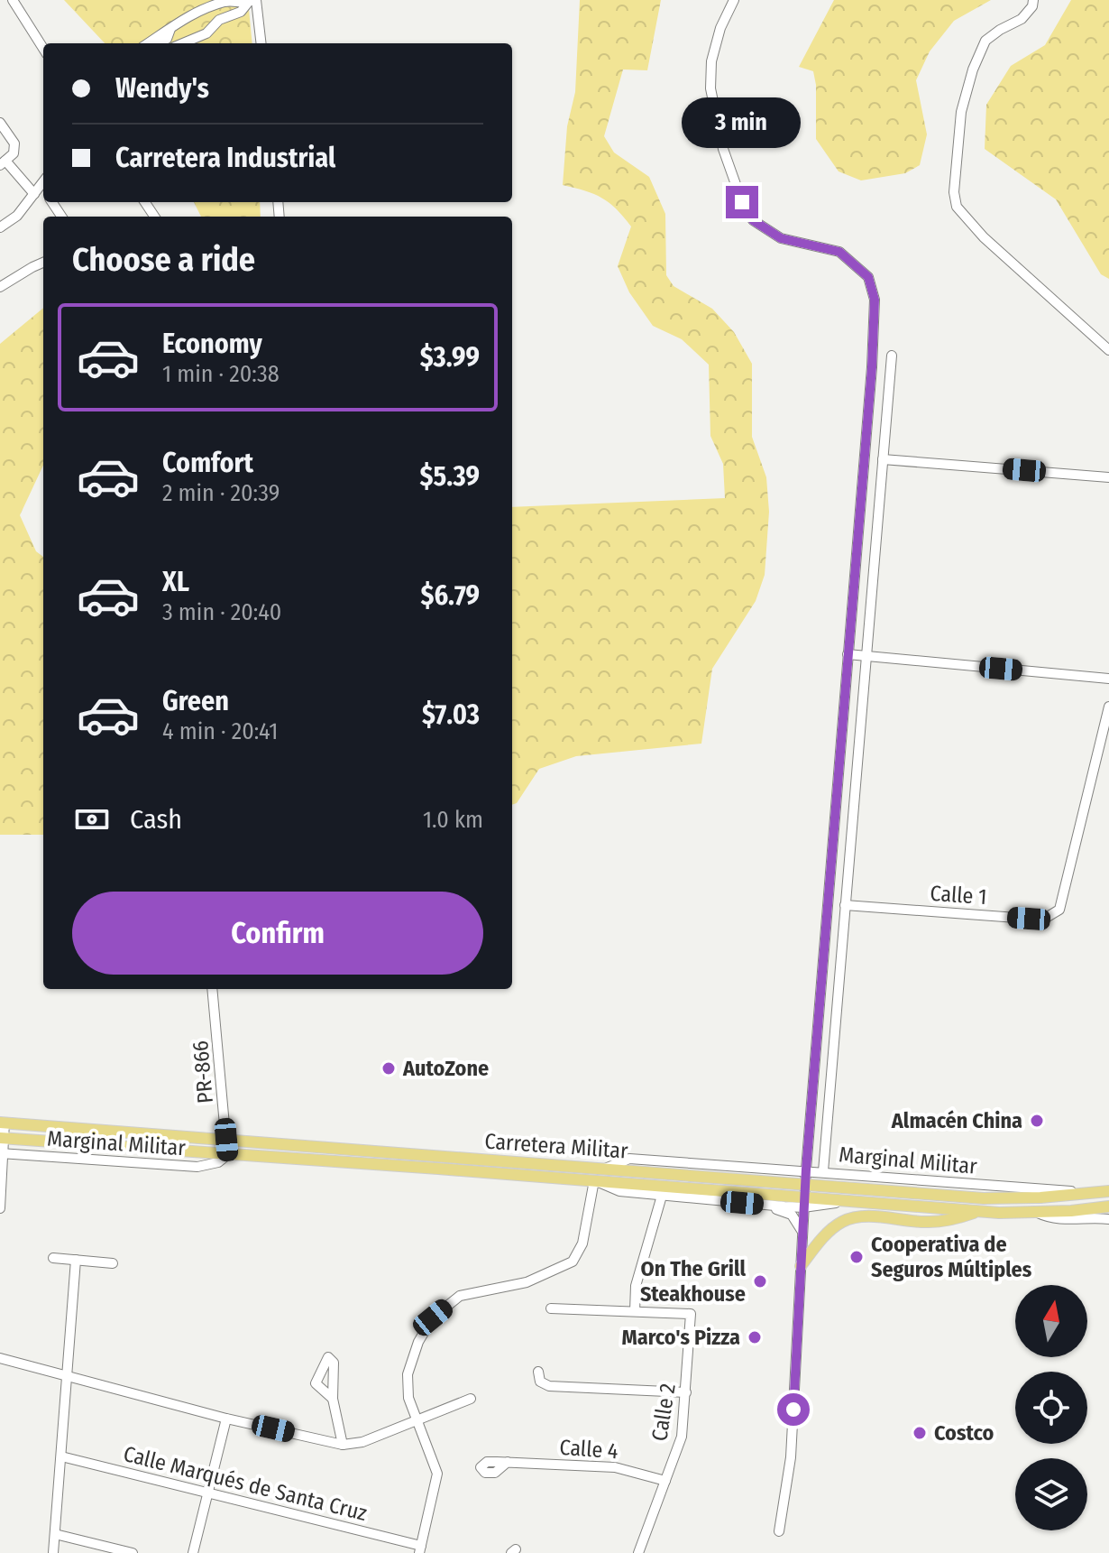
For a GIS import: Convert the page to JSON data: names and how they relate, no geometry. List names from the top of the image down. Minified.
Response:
{"streets":{"main road":["Carretera Militar"],"street":["Calle 1","PR-866","Marginal Militar","Calle 2","Calle 4","Calle Marqués de Santa Cruz"]},"crossings":[["PR-866","Marginal Militar"],["PR-866","Carretera Militar"],["Marginal Militar","Carretera Militar"],["Calle 2","Calle 4"]],"places":["AutoZone","Almacén China","Cooperativa de Seguros Múltiples","On The Grill Steakhouse","Marco's Pizza","Costco"],"north":"top","page":{"banner":["Wendy's","Carretera Industrial"],"bubble":"3 min","heading":"Choose a ride","list":[{"name":"Economy","note":"1 min · 20:38","value":"$3.99"},{"name":"Comfort","note":"2 min · 20:39","value":"$5.39"},{"name":"XL","note":"3 min · 20:40","value":"$6.79"},{"name":"Green","note":"4 min · 20:41","value":"$7.03"}],"pay":["Cash","1.0 km"],"buttons":"Confirm"}}
